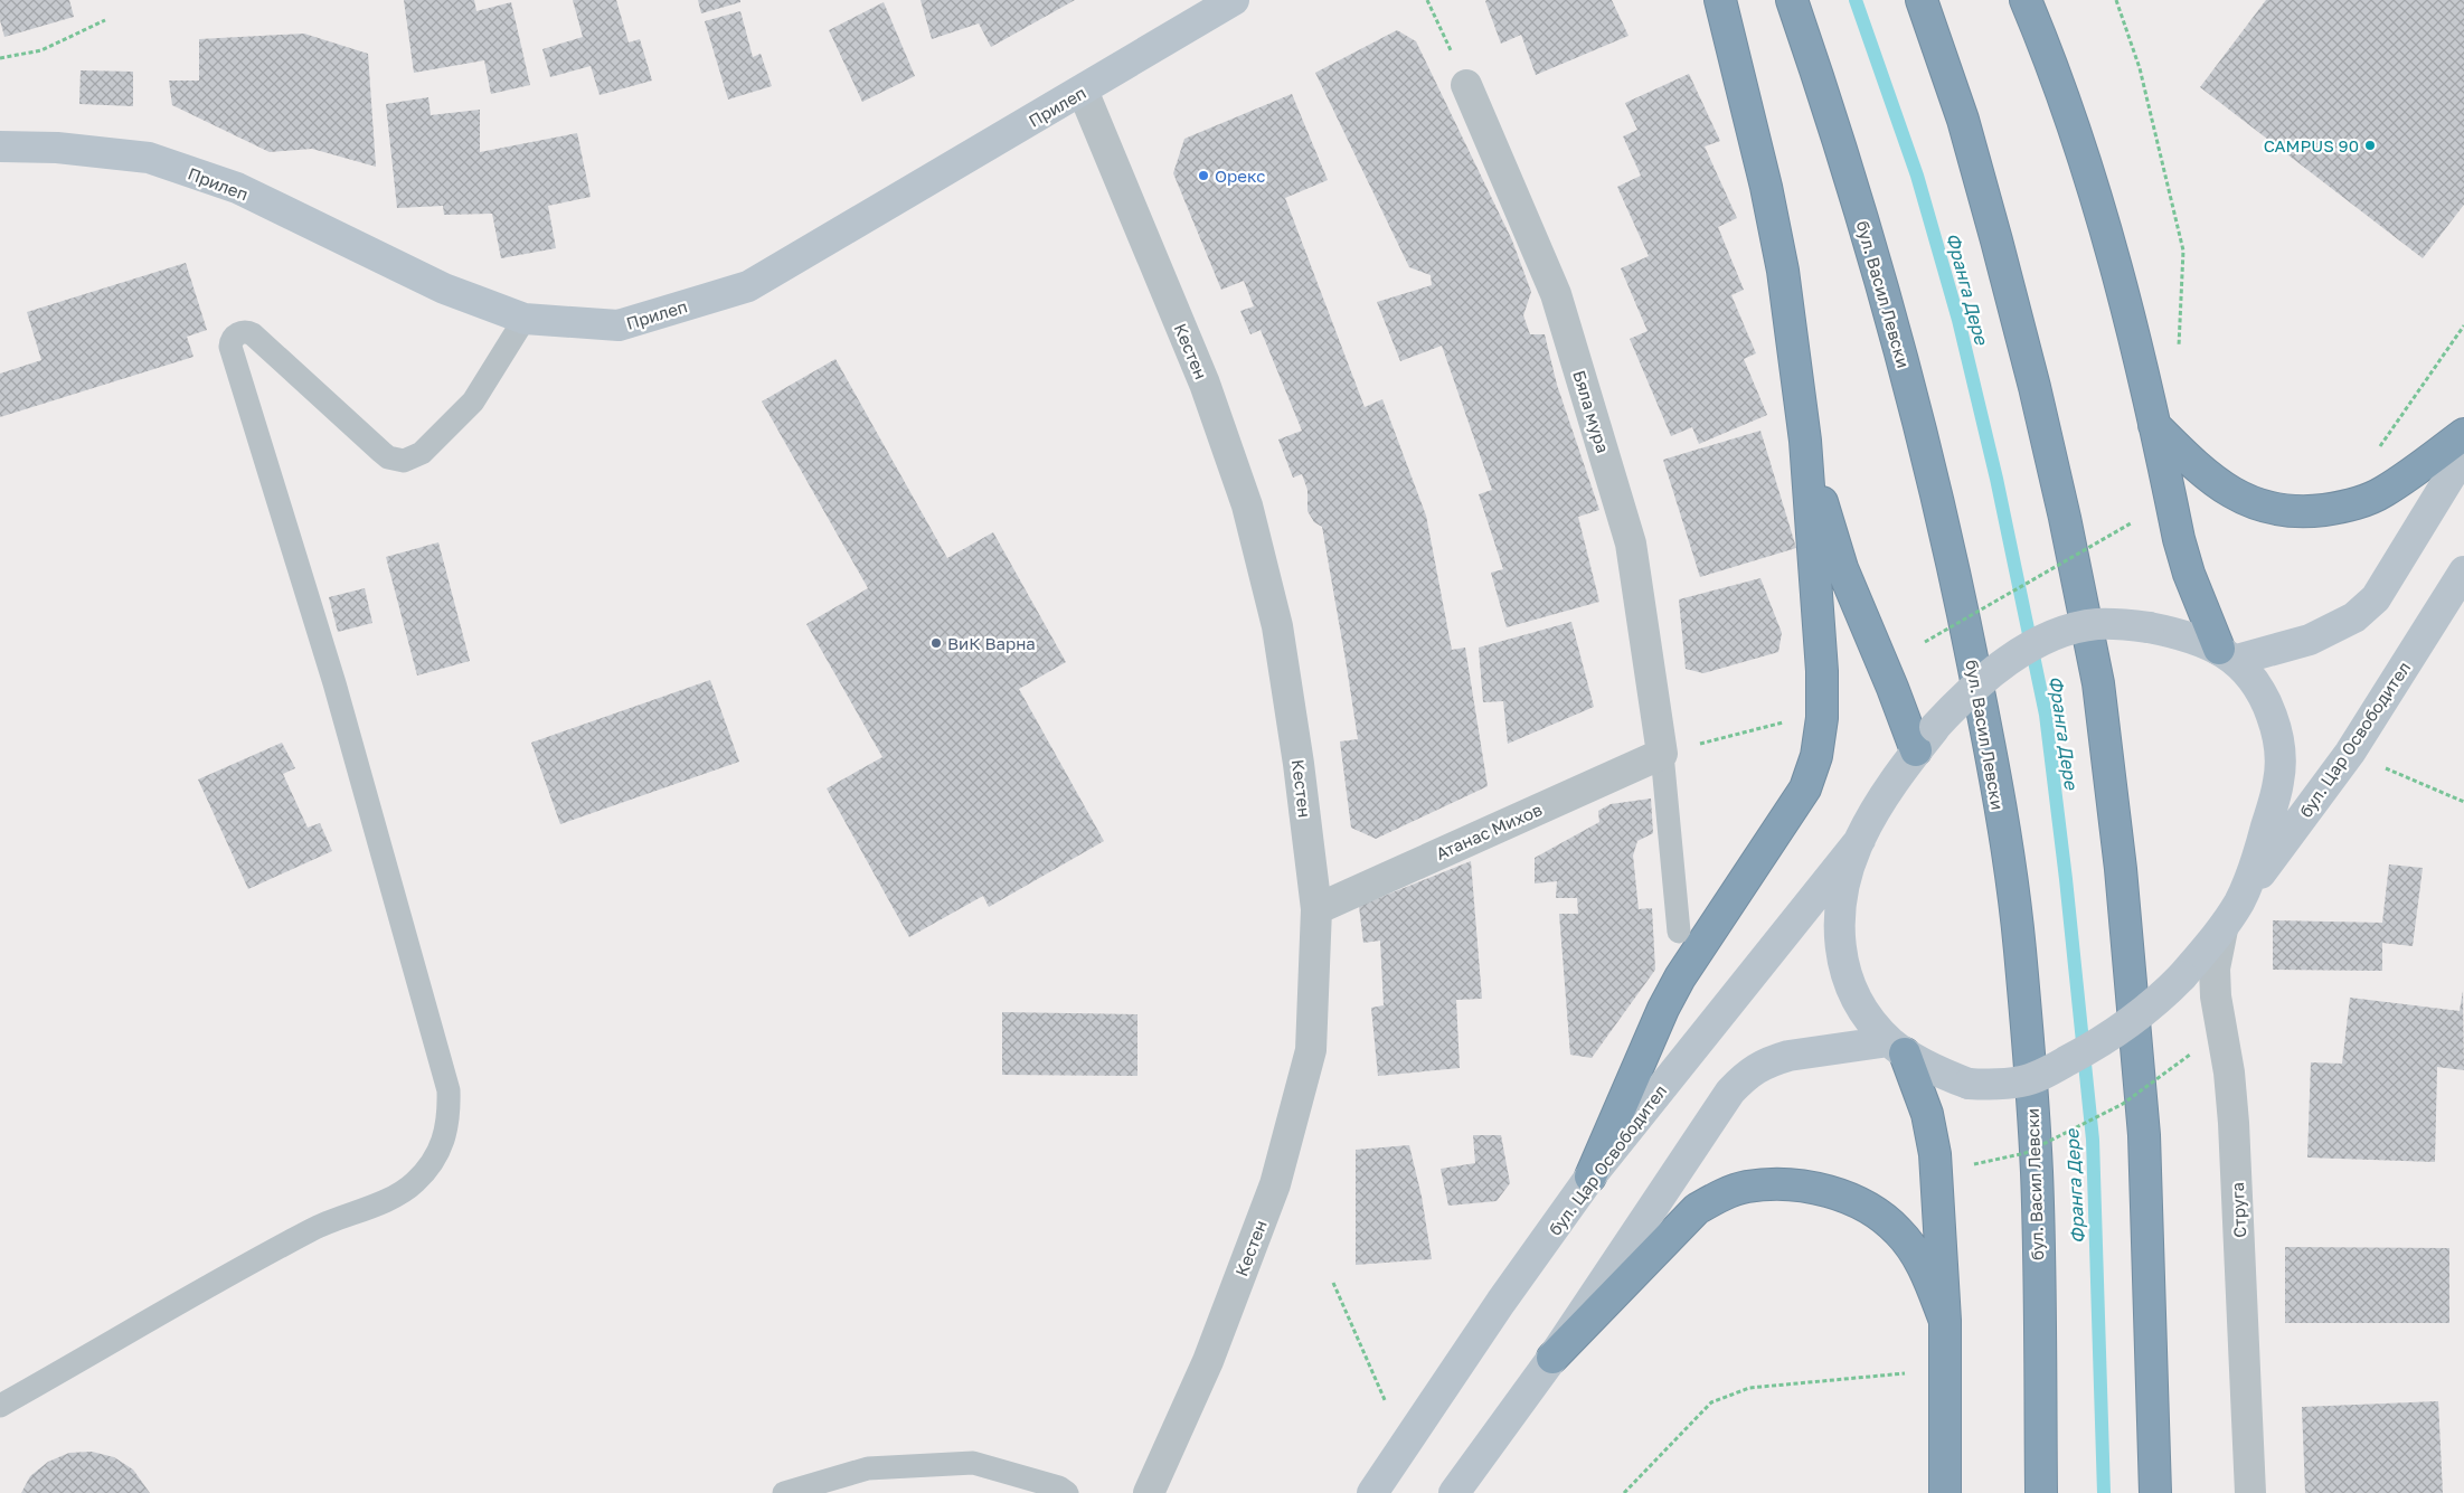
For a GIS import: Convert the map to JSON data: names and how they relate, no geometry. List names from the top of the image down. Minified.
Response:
{"streets":{"highway":["бул. Васил Левски"],"main road":["Прилеп","бул. Цар Освободител"],"street":["Кестен","Бяла мура","Атанас Михов","Струга"]},"crossings":[["Прилеп","Кестен"],["Кестен","Атанас Михов"],["Бяла мура","Атанас Михов"]],"water":["Франга Дере"],"places":["CAMPUS 90","Орекс","ВиК Варна"]}
